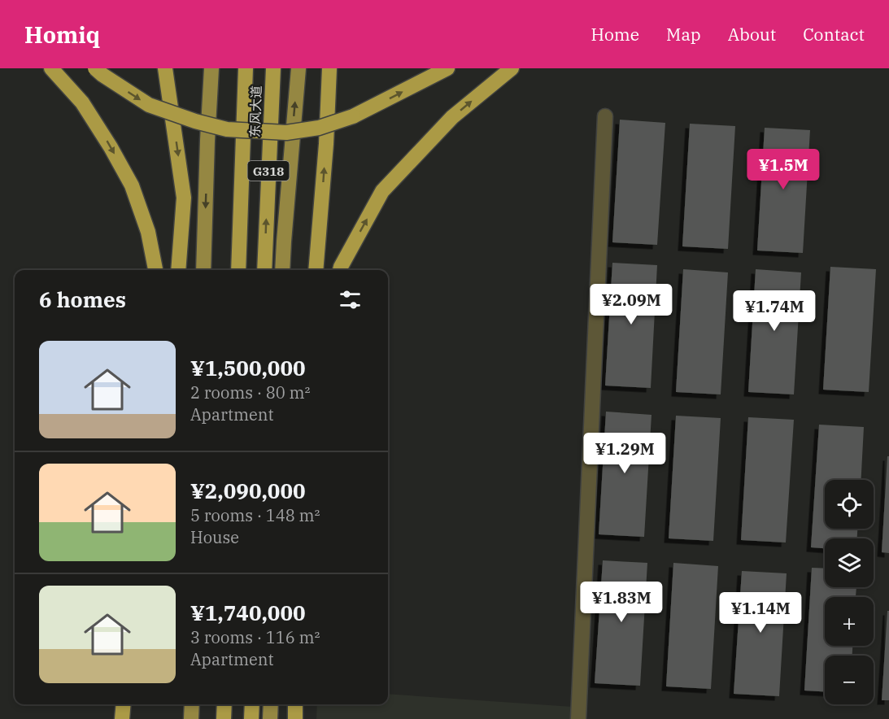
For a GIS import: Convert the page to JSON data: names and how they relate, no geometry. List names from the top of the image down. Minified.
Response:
{"streets":{"highway":["东风大道","G318"]},"page":{"header":"Homiq","nav":["Home","Map","About","Contact"],"price":["¥1.5M","¥2.09M","¥1.74M","¥1.29M","¥1.83M","¥1.14M"],"heading":"6 homes","list":[{"name":"¥1,500,000","note":"2 rooms · 80 m² · Apartment"},{"name":"¥2,090,000","note":"5 rooms · 148 m² · House"},{"name":"¥1,740,000","note":"3 rooms · 116 m² · Apartment"}],"map_buttons":["+","−"]}}
